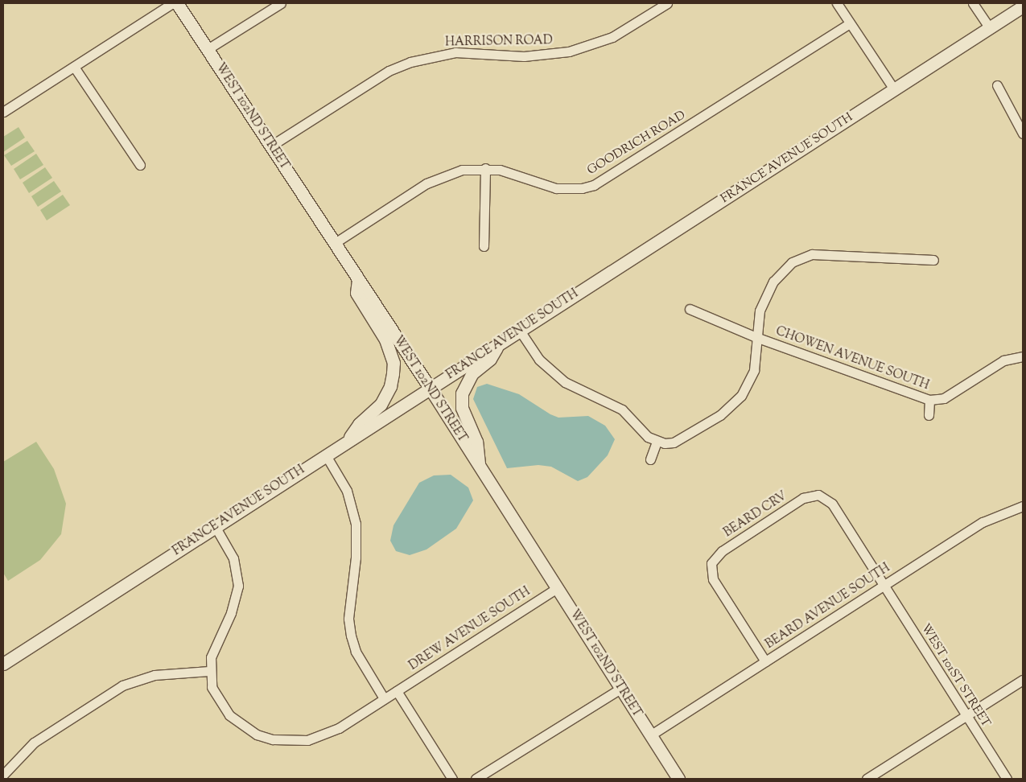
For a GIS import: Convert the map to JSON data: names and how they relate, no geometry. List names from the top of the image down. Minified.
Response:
{"streets":{"main road":["WEST 102ND STREET","FRANCE AVENUE SOUTH"],"street":["HARRISON ROAD","GOODRICH ROAD","CHOWEN AVENUE SOUTH","BEARD CRV","BEARD AVENUE SOUTH","DREW AVENUE SOUTH","WEST 101ST STREET"]},"crossings":[["HARRISON ROAD","WEST 102ND STREET"],["WEST 102ND STREET","GOODRICH ROAD"],["WEST 102ND STREET","FRANCE AVENUE SOUTH"],["WEST 102ND STREET","BEARD AVENUE SOUTH"],["WEST 102ND STREET","DREW AVENUE SOUTH"],["BEARD CRV","BEARD AVENUE SOUTH"],["BEARD CRV","WEST 101ST STREET"],["BEARD AVENUE SOUTH","WEST 101ST STREET"]]}
